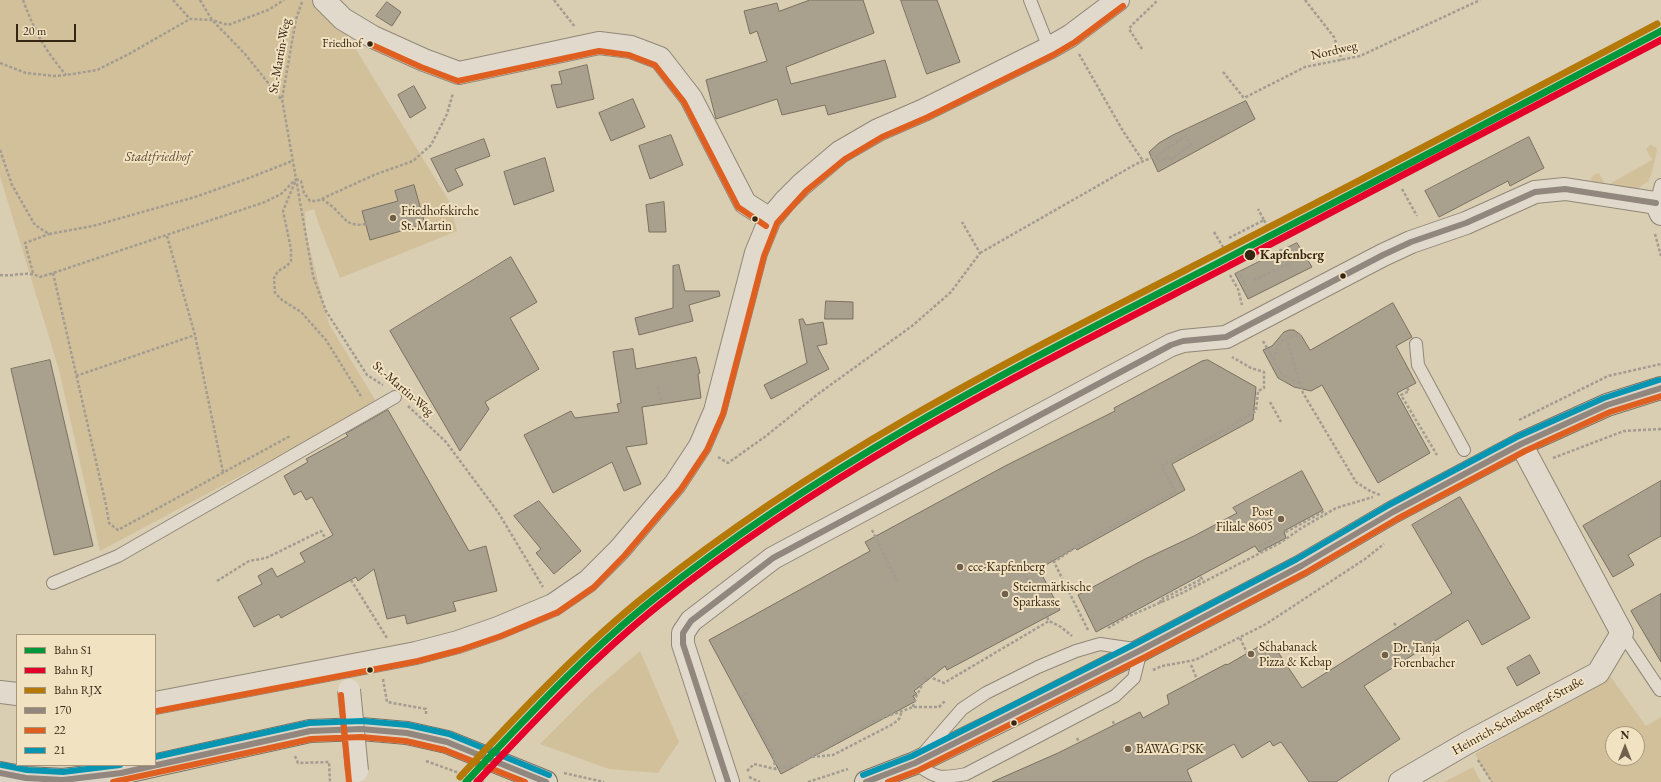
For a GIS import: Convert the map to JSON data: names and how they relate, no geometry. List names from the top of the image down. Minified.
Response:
{"streets":{"street":["Heinrich-Scheibengraf-Straße"],"path":["Nordweg","St.-Martin-Weg"]},"parks":["Stadtfriedhof"],"places":["Friedhof","Friedhofskirche St. Martin","Kapfenberg","Post Filiale 8605","ece-Kapfenberg","Steiermärkische Sparkasse","Schabanack Pizza & Kebap","Dr. Tanja Forenbacher","BAWAG PSK"],"lines":["transit line 22","rail line RJX","rail line S1","rail line RJ","transit line 170","transit line 21"],"legend":["Bahn S1","Bahn RJ","Bahn RJX","170","22","21"],"scale_bar":"20 m","north":"top"}
